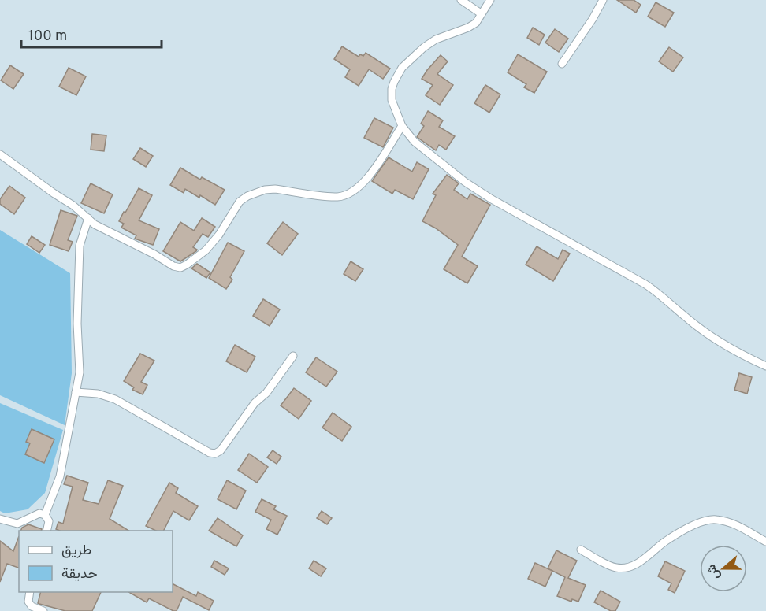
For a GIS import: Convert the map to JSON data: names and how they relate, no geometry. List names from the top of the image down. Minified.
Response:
{"legend":["طريق","حديقة"],"scale_bar":"100 m","north":"left"}
